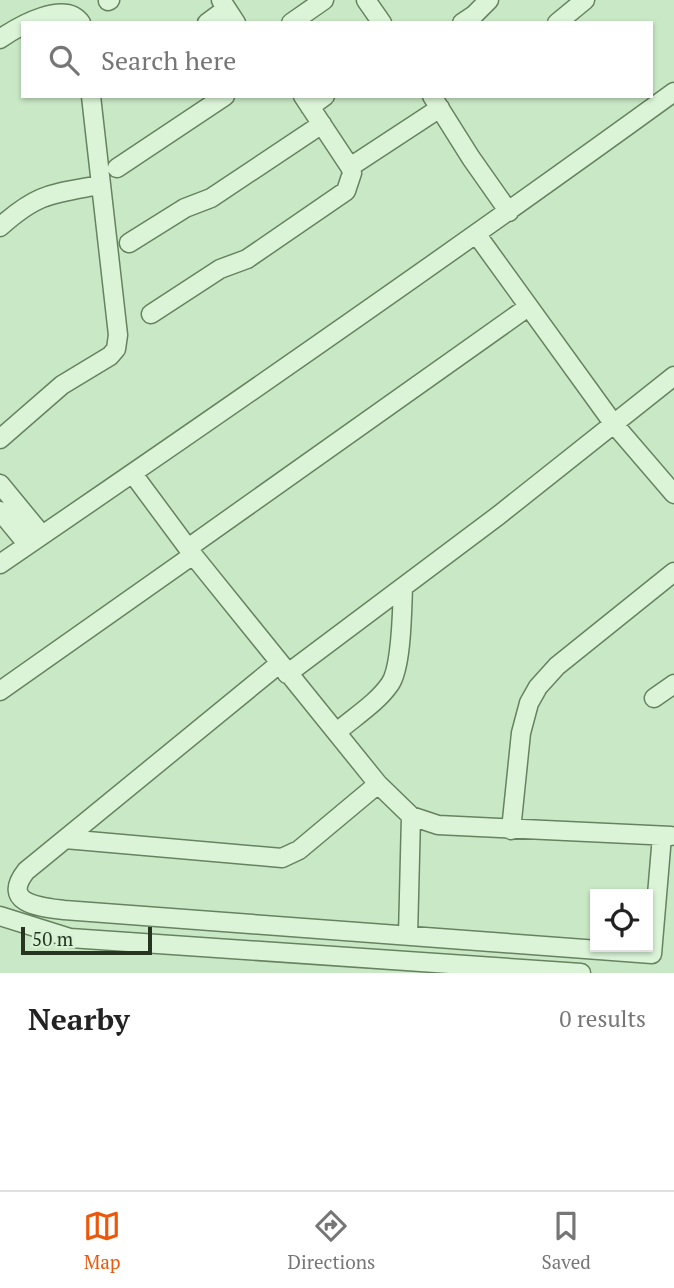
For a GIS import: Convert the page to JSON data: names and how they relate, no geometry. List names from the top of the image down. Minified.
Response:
{"scale_bar":"50 m","page":{"search":"Search here","scale":"50 m","heading":["Nearby","0 results"],"nav":["Map","Directions","Saved"]}}
